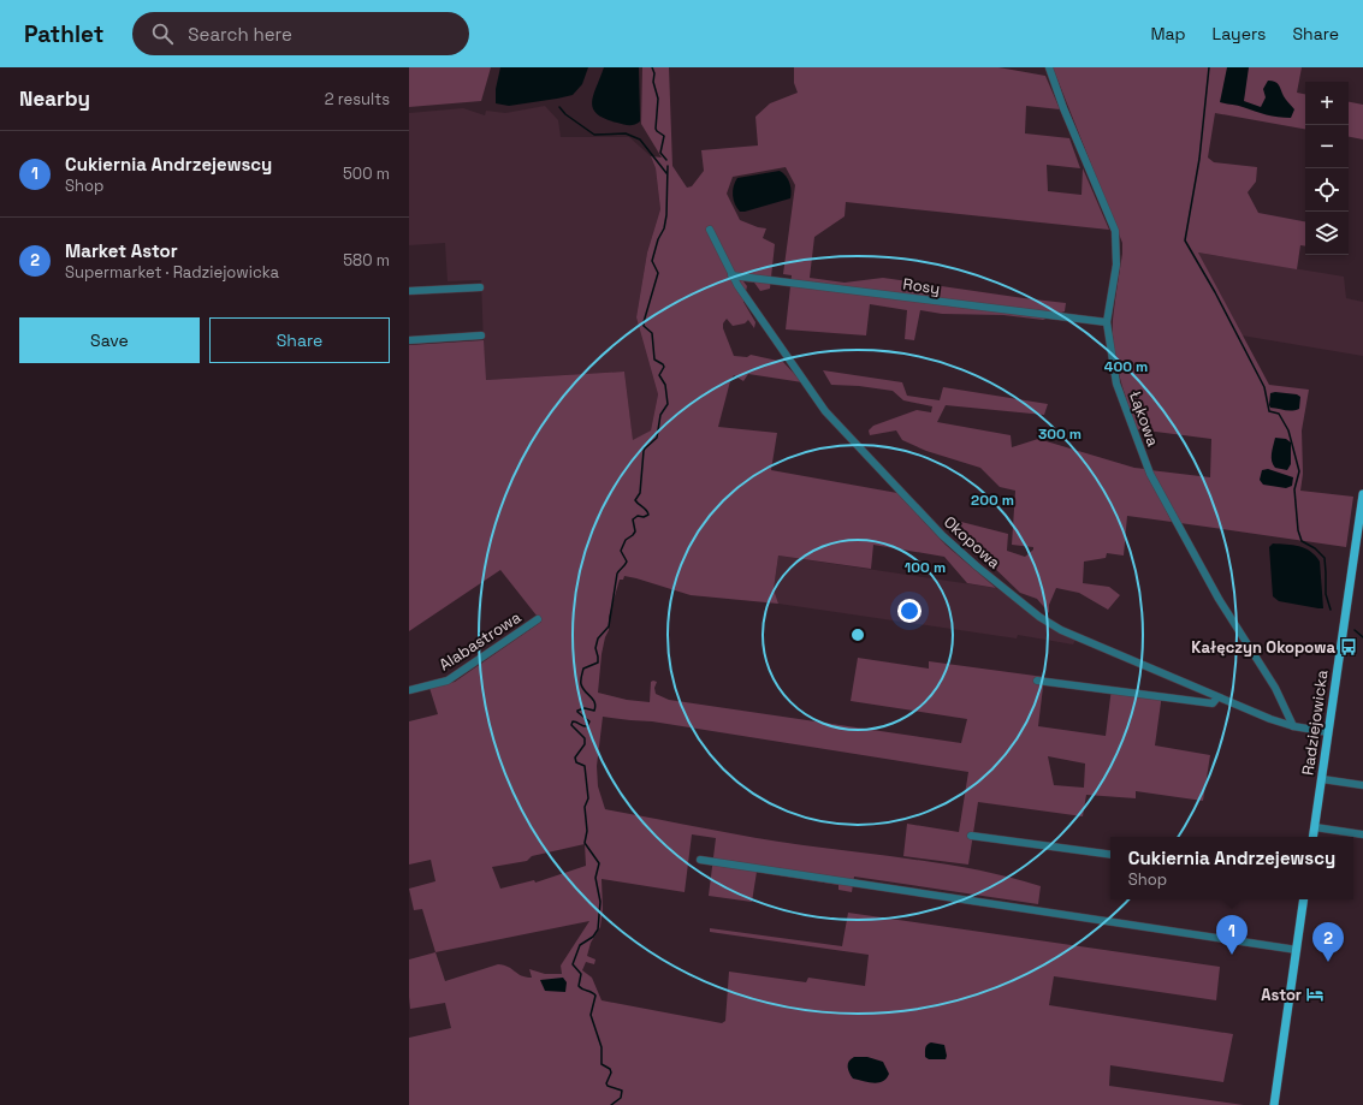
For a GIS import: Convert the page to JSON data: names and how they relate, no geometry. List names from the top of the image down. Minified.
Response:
{"streets":{"main road":["Radziejowicka"],"street":["Rosy","Łąkowa","Okopowa","Alabastrowa"]},"crossings":[["Rosy","Łąkowa"],["Rosy","Okopowa"],["Łąkowa","Okopowa"],["Okopowa","Radziejowicka"]],"places":{"bus stop":["Kałęczyn Okopowa"],"hotel":["Astor"]},"page":{"header":"Pathlet","search":"Search here","nav":["Map","Layers","Share"],"heading":["Nearby","2 results"],"map_buttons":["+","−"],"list":[{"mark":"1","name":"Cukiernia Andrzejewscy","note":"Shop","value":"500 m"},{"mark":"2","name":"Market Astor","note":"Supermarket · Radziejowicka","value":"580 m"}],"buttons":["Save","Share"],"popup":["Cukiernia Andrzejewscy","Shop"],"pins":["1","2"]},"rings":["400 m","300 m","200 m","100 m"]}
